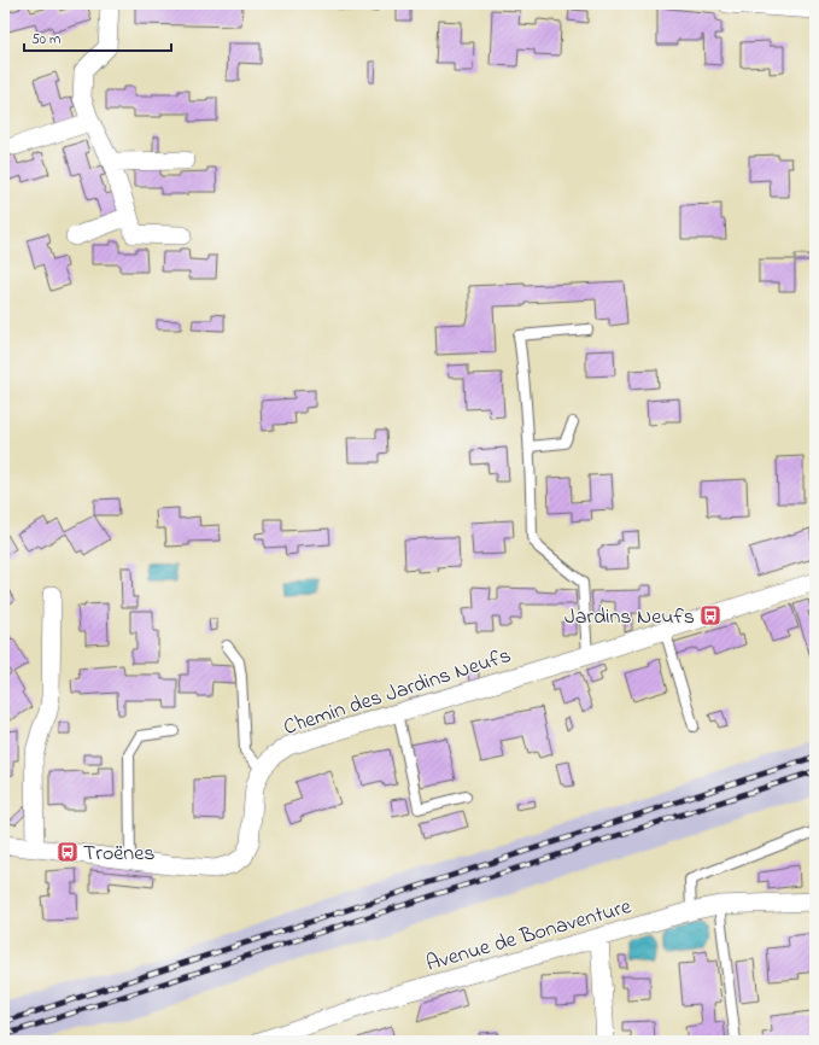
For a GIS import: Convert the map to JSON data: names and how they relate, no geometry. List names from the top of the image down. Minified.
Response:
{"streets":{"street":["Chemin des Jardins Neufs","Avenue de Bonaventure"]},"places":{"bus stop":["Jardins Neufs","Troënes"]},"scale_bar":"50 m"}
